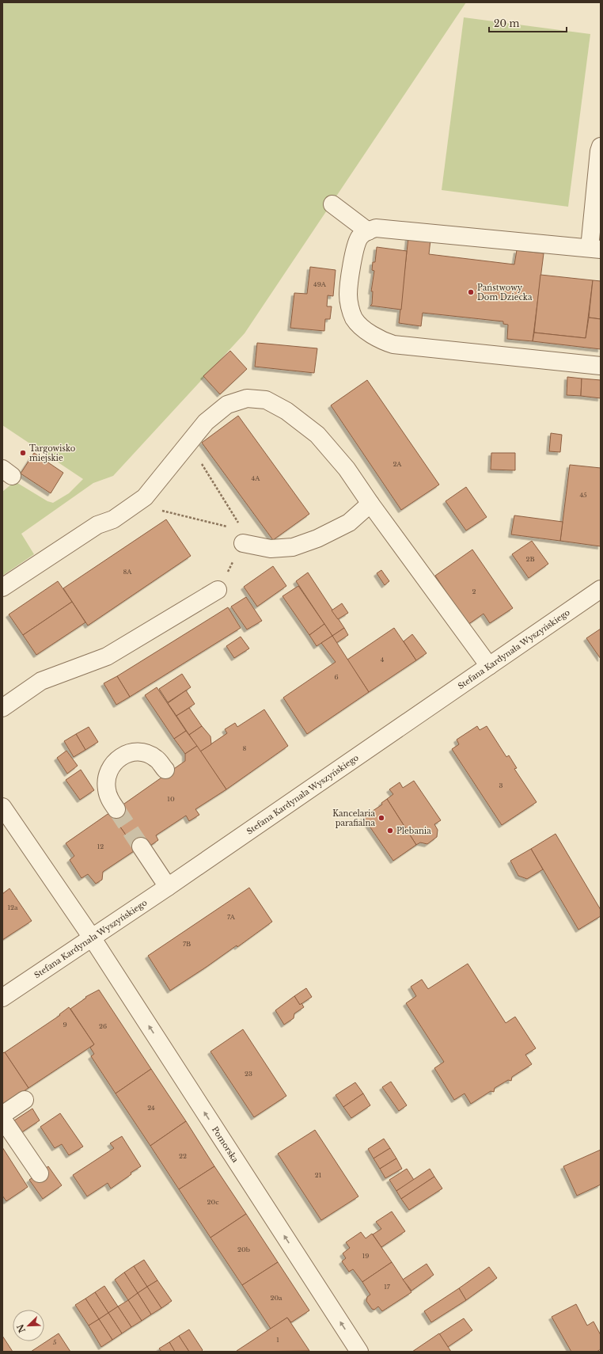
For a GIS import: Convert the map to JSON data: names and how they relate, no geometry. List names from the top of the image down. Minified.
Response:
{"streets":{"street":["Stefana Kardynała Wyszyńskiego","Pomorska"]},"crossings":[["Stefana Kardynała Wyszyńskiego","Pomorska"]],"one_way":["Pomorska"],"places":["Państwowy Dom Dziecka","Targowisko miejskie","Kancelaria parafialna","Plebania"],"house_numbers":["49A","2A","4A","45","2B","8A","2","4","6","8","3","10","12","12a","7A","7B","9","26","23","24","22","21","20c","20b","19","17","20a","1","5"],"scale_bar":"20 m","north":"bottom left"}
